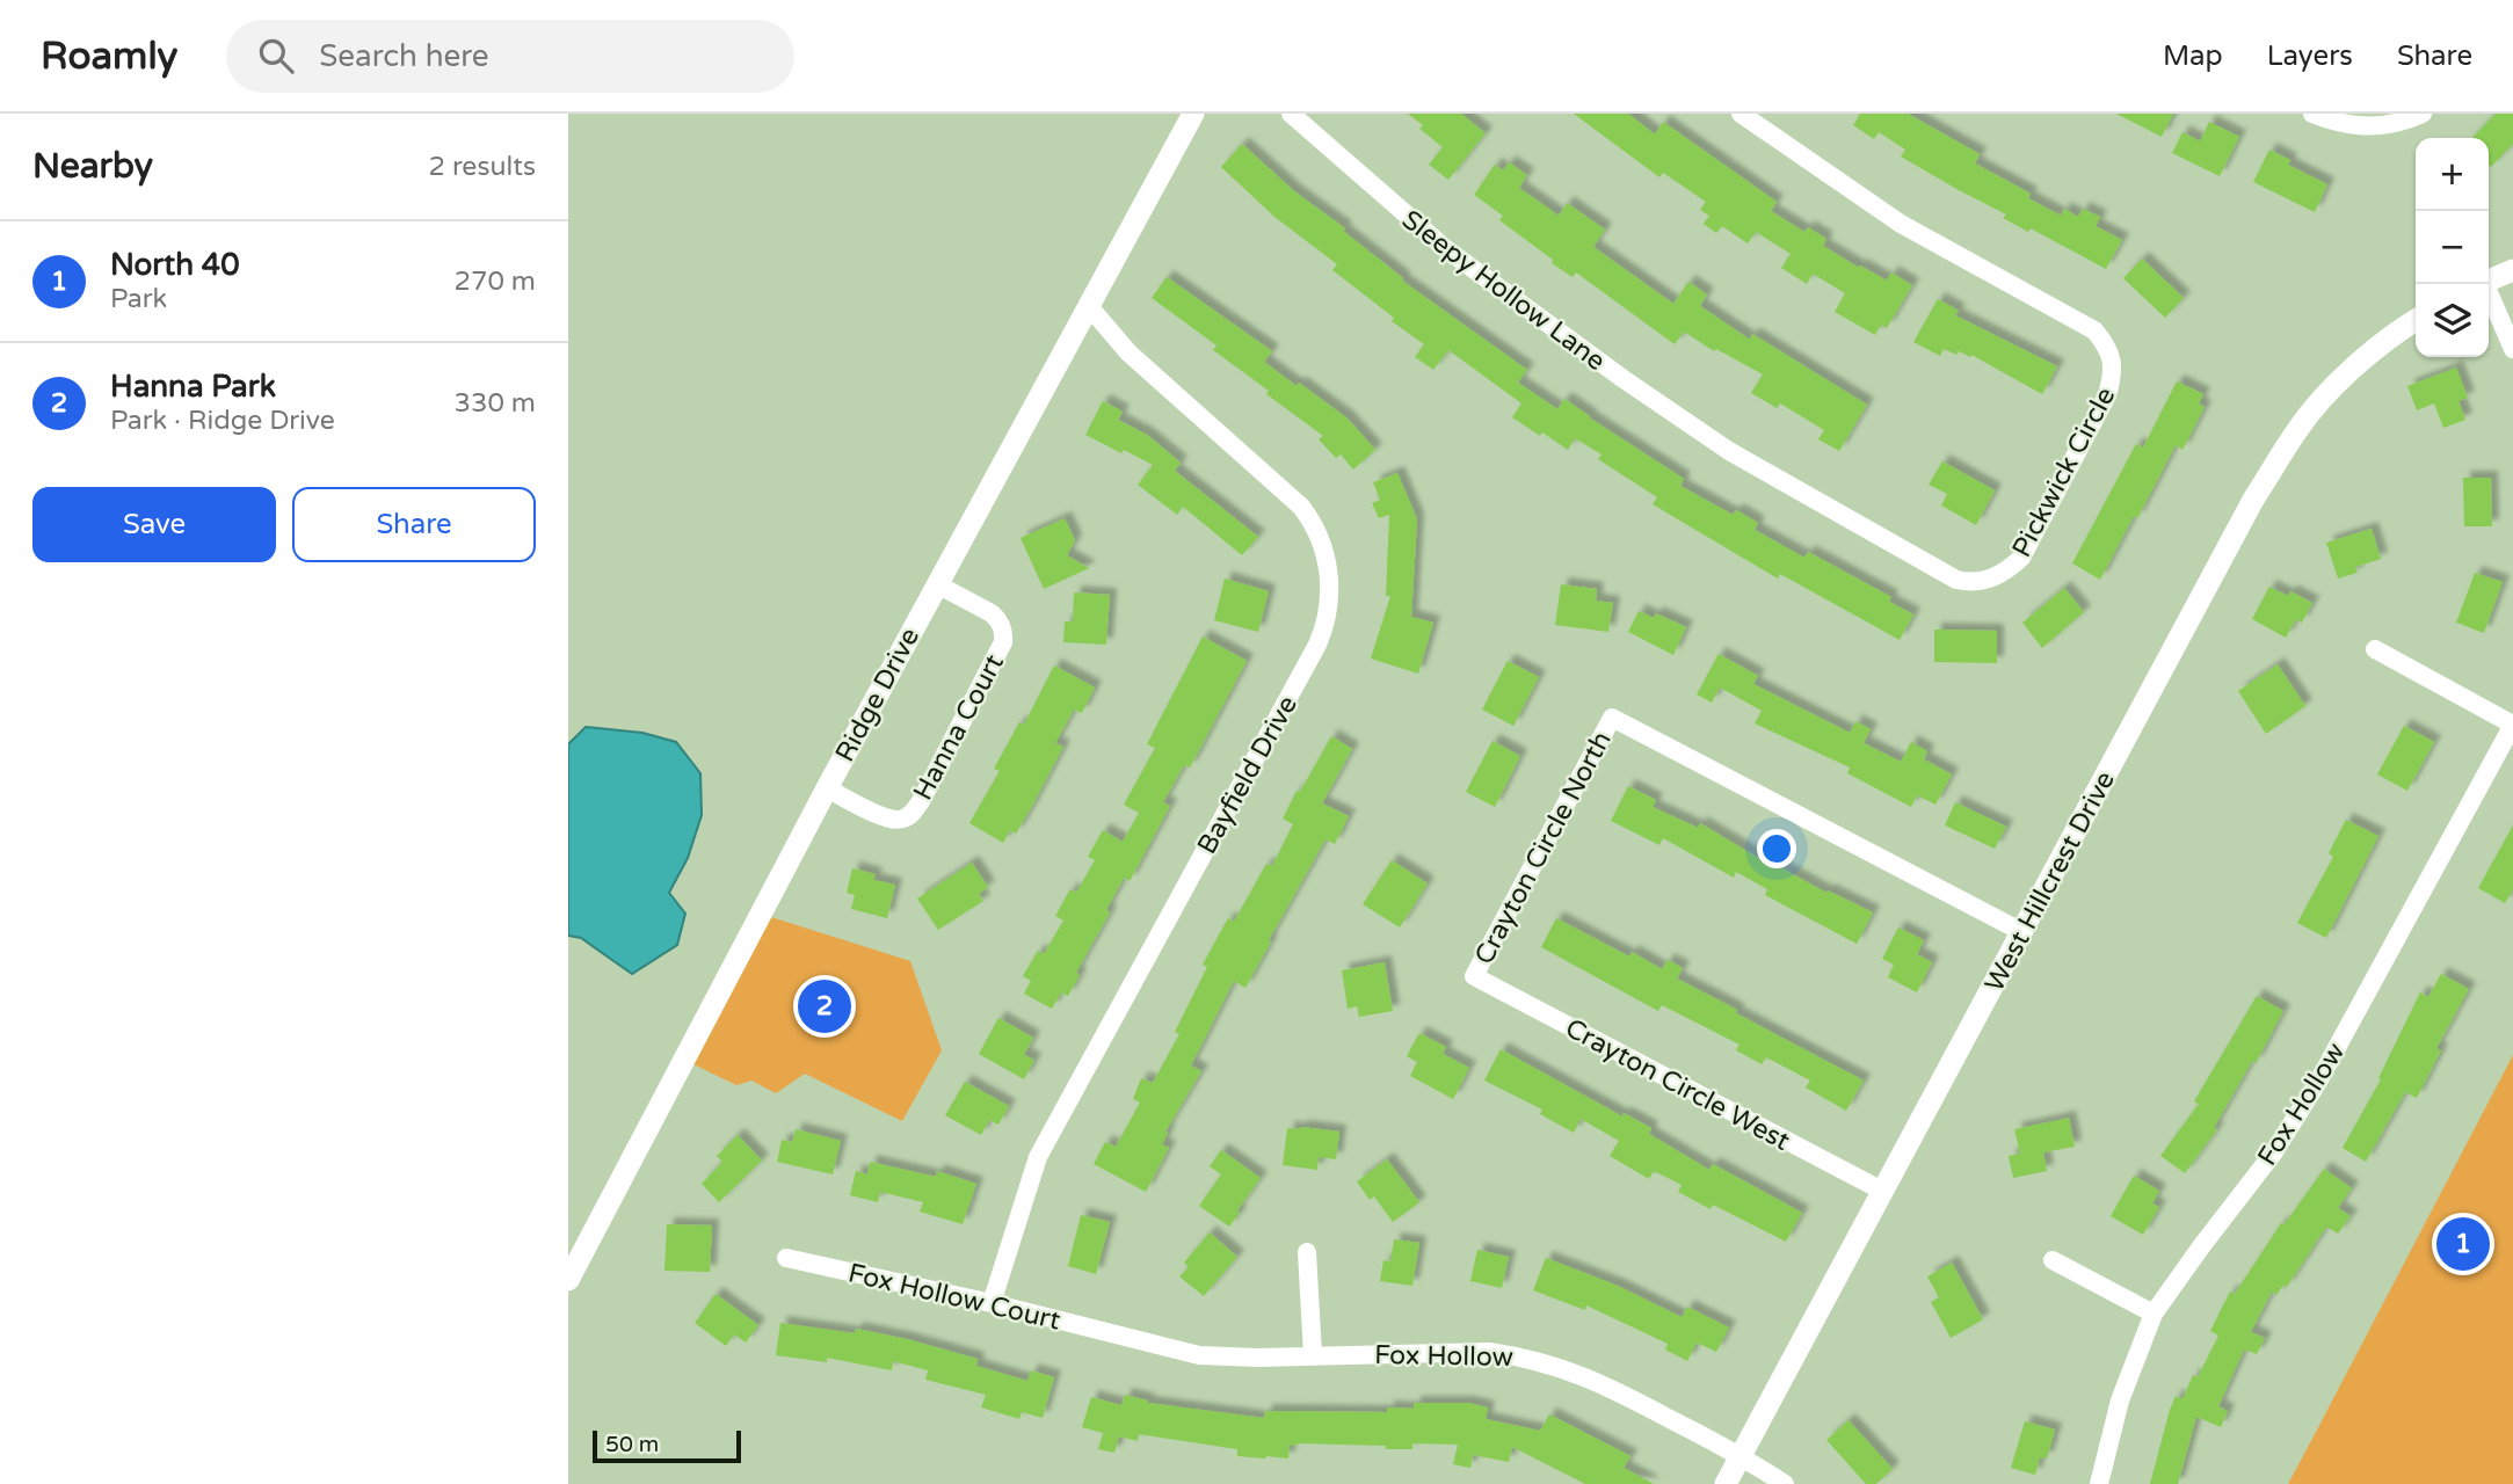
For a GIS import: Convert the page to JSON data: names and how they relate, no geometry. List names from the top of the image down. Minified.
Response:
{"streets":{"street":["Sleepy Hollow Lane","Pickwick Circle","Ridge Drive","Hanna Court","Bayfield Drive","Crayton Circle North","West Hillcrest Drive","Crayton Circle West","Fox Hollow","Fox Hollow Court"]},"crossings":[["Sleepy Hollow Lane","Pickwick Circle"],["Ridge Drive","Hanna Court"],["Ridge Drive","Bayfield Drive"],["Bayfield Drive","Fox Hollow Court"],["Crayton Circle North","West Hillcrest Drive"],["Crayton Circle North","Crayton Circle West"],["West Hillcrest Drive","Crayton Circle West"],["West Hillcrest Drive","Fox Hollow"],["Fox Hollow","Fox Hollow Court"]],"scale_bar":"50 m","page":{"header":"Roamly","search":"Search here","nav":["Map","Layers","Share"],"heading":["Nearby","2 results"],"map_buttons":["+","−"],"list":[{"mark":"1","name":"North 40","note":"Park","value":"270 m"},{"mark":"2","name":"Hanna Park","note":"Park · Ridge Drive","value":"330 m"}],"buttons":["Save","Share"],"pins":["2","1"],"scale":"50 m"}}
